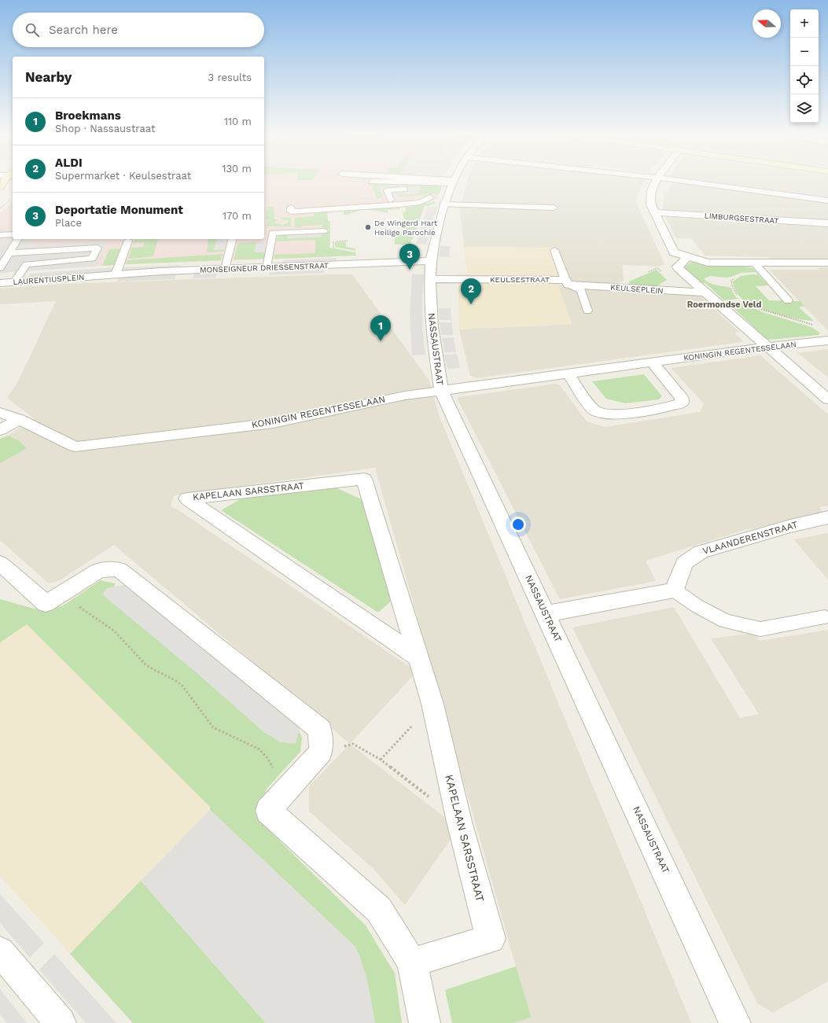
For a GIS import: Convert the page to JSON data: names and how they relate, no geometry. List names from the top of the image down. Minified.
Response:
{"streets":{"street":["LIMBURGSESTRAAT","MONSEIGNEUR DRIESSENSTRAAT","LAURENTIUSPLEIN","KEULSESTRAAT","KEULSEPLEIN","NASSAUSTRAAT","KONINGIN REGENTESSELAAN","KAPELAAN SARSSTRAAT","VLAANDERENSTRAAT"]},"crossings":[["MONSEIGNEUR DRIESSENSTRAAT","LAURENTIUSPLEIN"],["MONSEIGNEUR DRIESSENSTRAAT","NASSAUSTRAAT"],["KEULSESTRAAT","KEULSEPLEIN"],["KEULSESTRAAT","NASSAUSTRAAT"],["NASSAUSTRAAT","KONINGIN REGENTESSELAAN"]],"districts":["Roermondse Veld"],"places":["De Wingerd Hart Heilige Parochie"],"north":"left","page":{"map_buttons":["+","−"],"search":"Search here","heading":["Nearby","3 results"],"list":[{"mark":"1","name":"Broekmans","note":"Shop · Nassaustraat","value":"110 m"},{"mark":"2","name":"ALDI","note":"Supermarket · Keulsestraat","value":"130 m"},{"mark":"3","name":"Deportatie Monument","note":"Place","value":"170 m"}],"pins":["3","2","1"]}}
